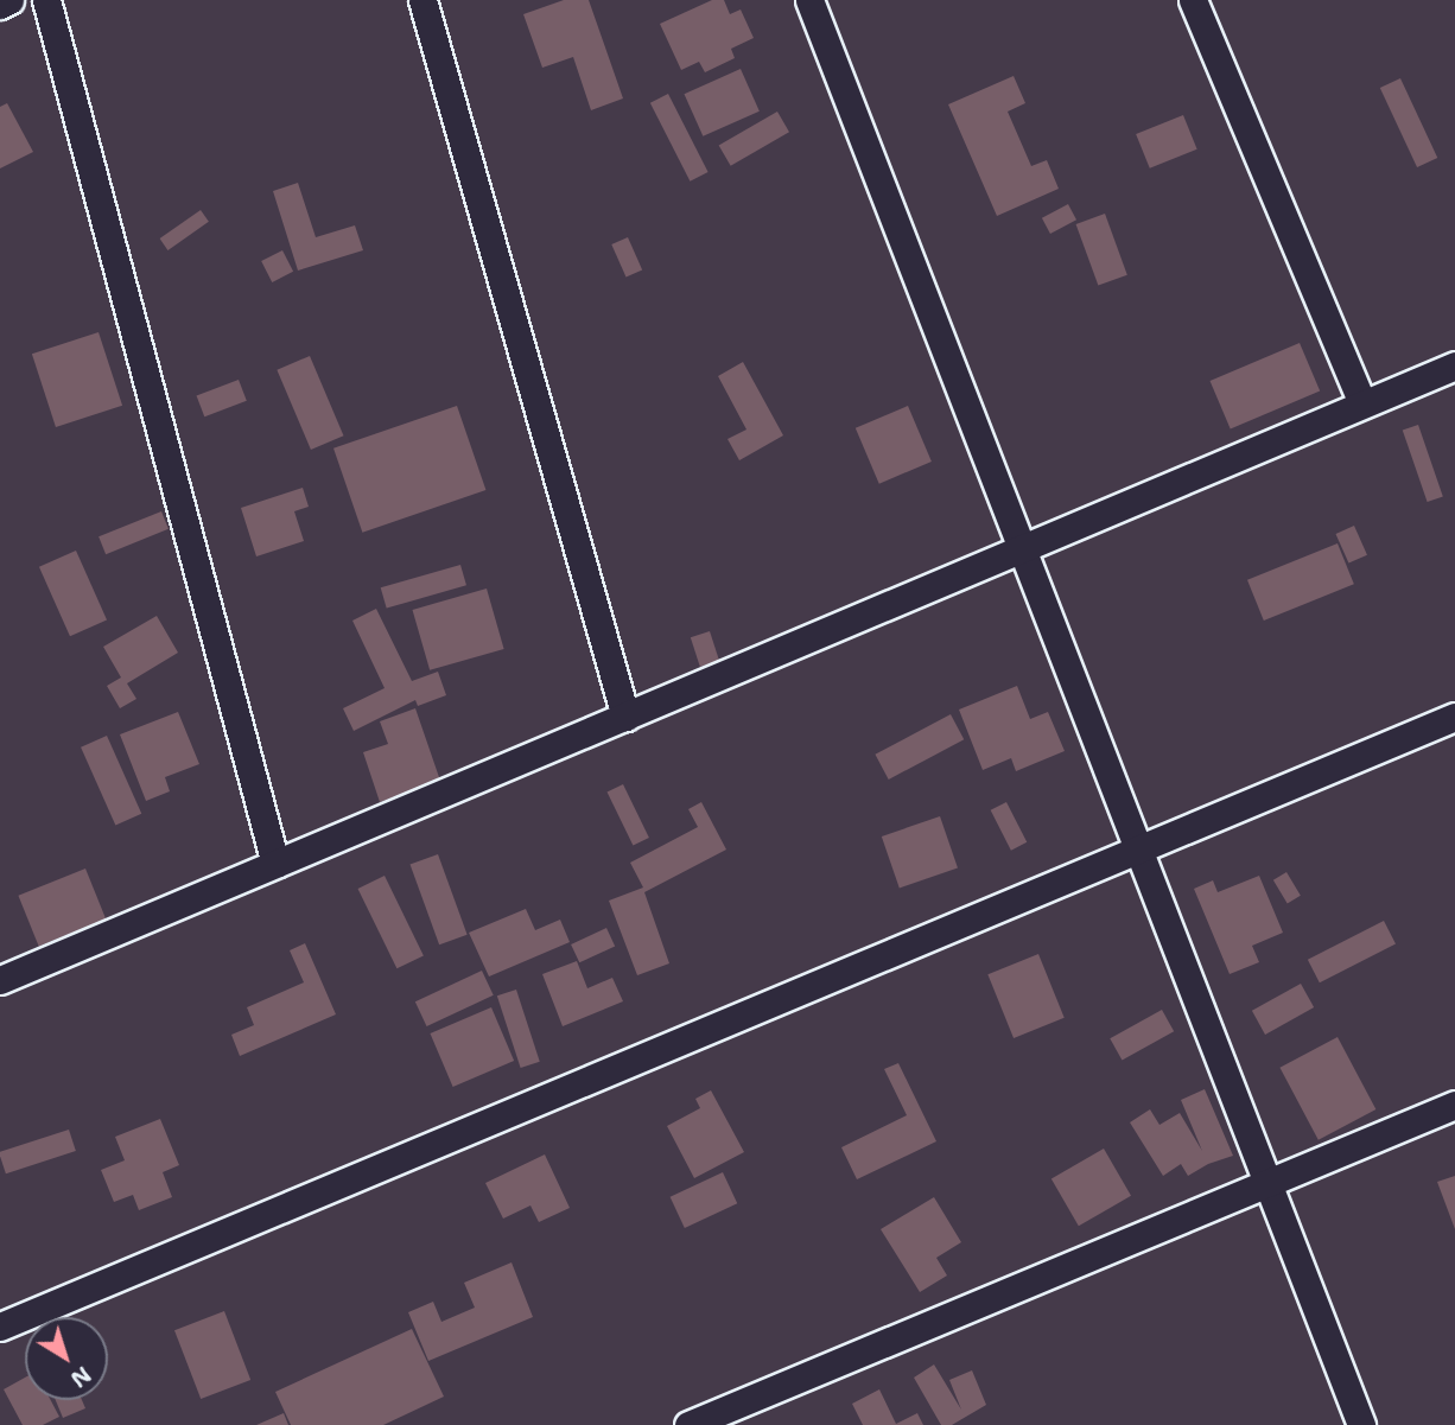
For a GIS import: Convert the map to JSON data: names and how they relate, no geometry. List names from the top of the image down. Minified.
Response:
{"north":"bottom right"}
